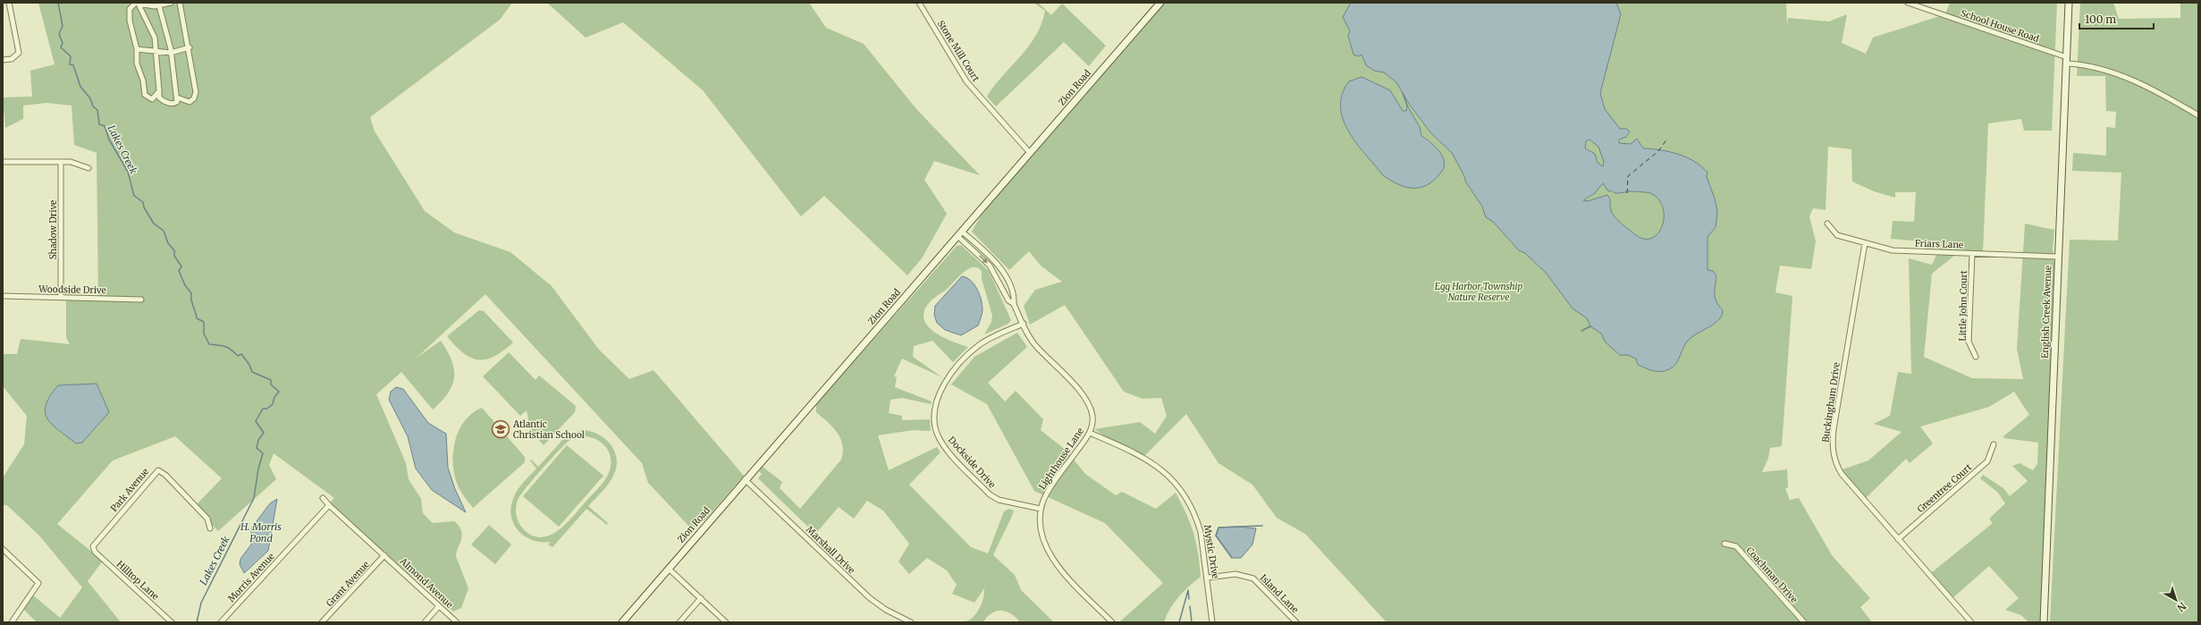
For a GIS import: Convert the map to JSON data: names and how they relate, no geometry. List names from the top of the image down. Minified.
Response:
{"streets":{"street":["School House Road","Stone Mill Court","Zion Road","Shadow Drive","Friars Lane","Woodside Drive","Little John Court","English Creek Avenue","Buckingham Drive","Lighthouse Lane","Dockside Drive","Greentree Court","Park Avenue","Marshall Drive","Mystic Drive","Coachman Drive","Morris Avenue","Hilltop Lane","Almond Avenue","Grant Avenue","Island Lane"]},"crossings":[["School House Road","English Creek Avenue"],["Stone Mill Court","Zion Road"],["Zion Road","Lighthouse Lane"],["Zion Road","Marshall Drive"],["Shadow Drive","Woodside Drive"],["Friars Lane","Little John Court"],["Friars Lane","English Creek Avenue"],["Friars Lane","Buckingham Drive"],["Buckingham Drive","Greentree Court"],["Lighthouse Lane","Dockside Drive"],["Lighthouse Lane","Mystic Drive"],["Park Avenue","Hilltop Lane"],["Mystic Drive","Island Lane"],["Almond Avenue","Grant Avenue"]],"water":["Lakes Creek","H. Morris Pond"],"parks":["Egg Harbor Township Nature Reserve"],"places":{"school or university":["Atlantic Christian School"]},"scale_bar":"100 m","north":"bottom right"}
